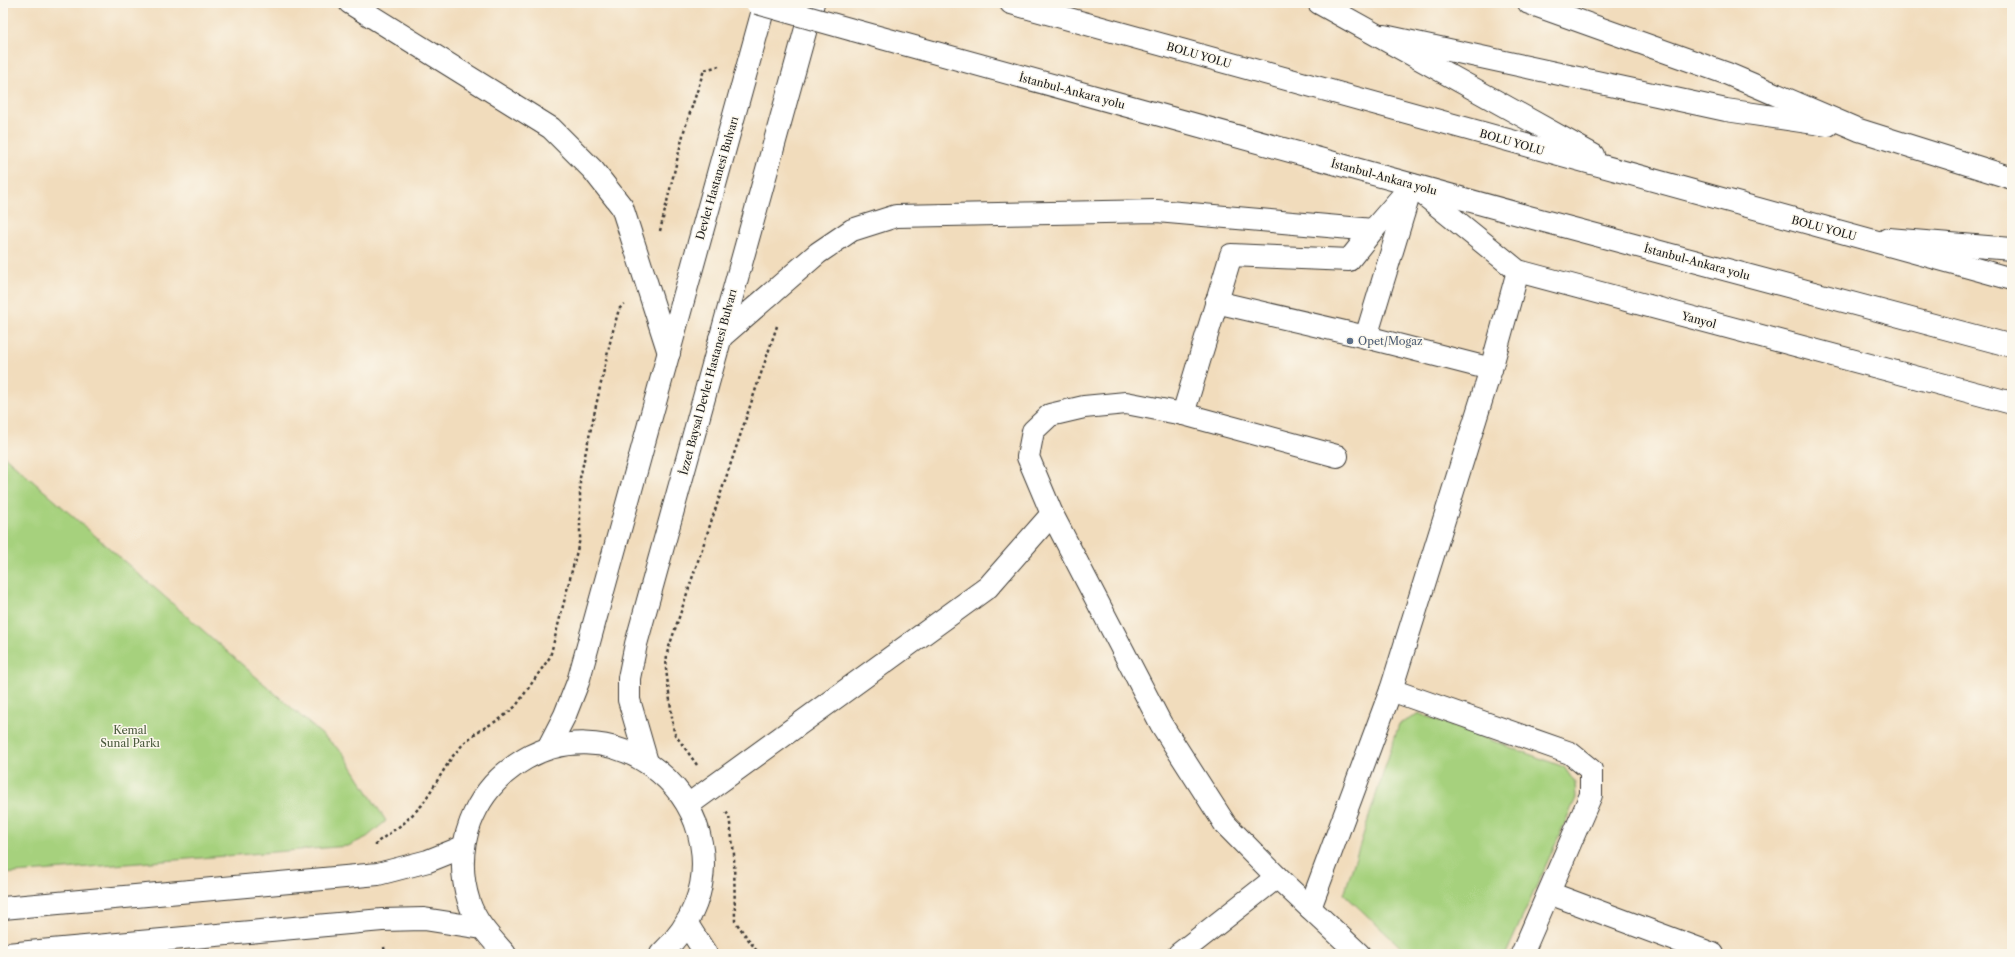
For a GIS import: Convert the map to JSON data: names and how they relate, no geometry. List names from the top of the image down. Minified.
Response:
{"streets":{"main road":["BOLU YOLU","İstanbul-Ankara yolu","Devlet Hastanesi Bulvarı","Yanyol","İzzet Baysal Devlet Hastanesi Bulvarı"]},"crossings":[["İstanbul-Ankara yolu","Yanyol"]],"parks":["Kemal Sunal Parkı"],"places":["Opet/Mogaz"]}
